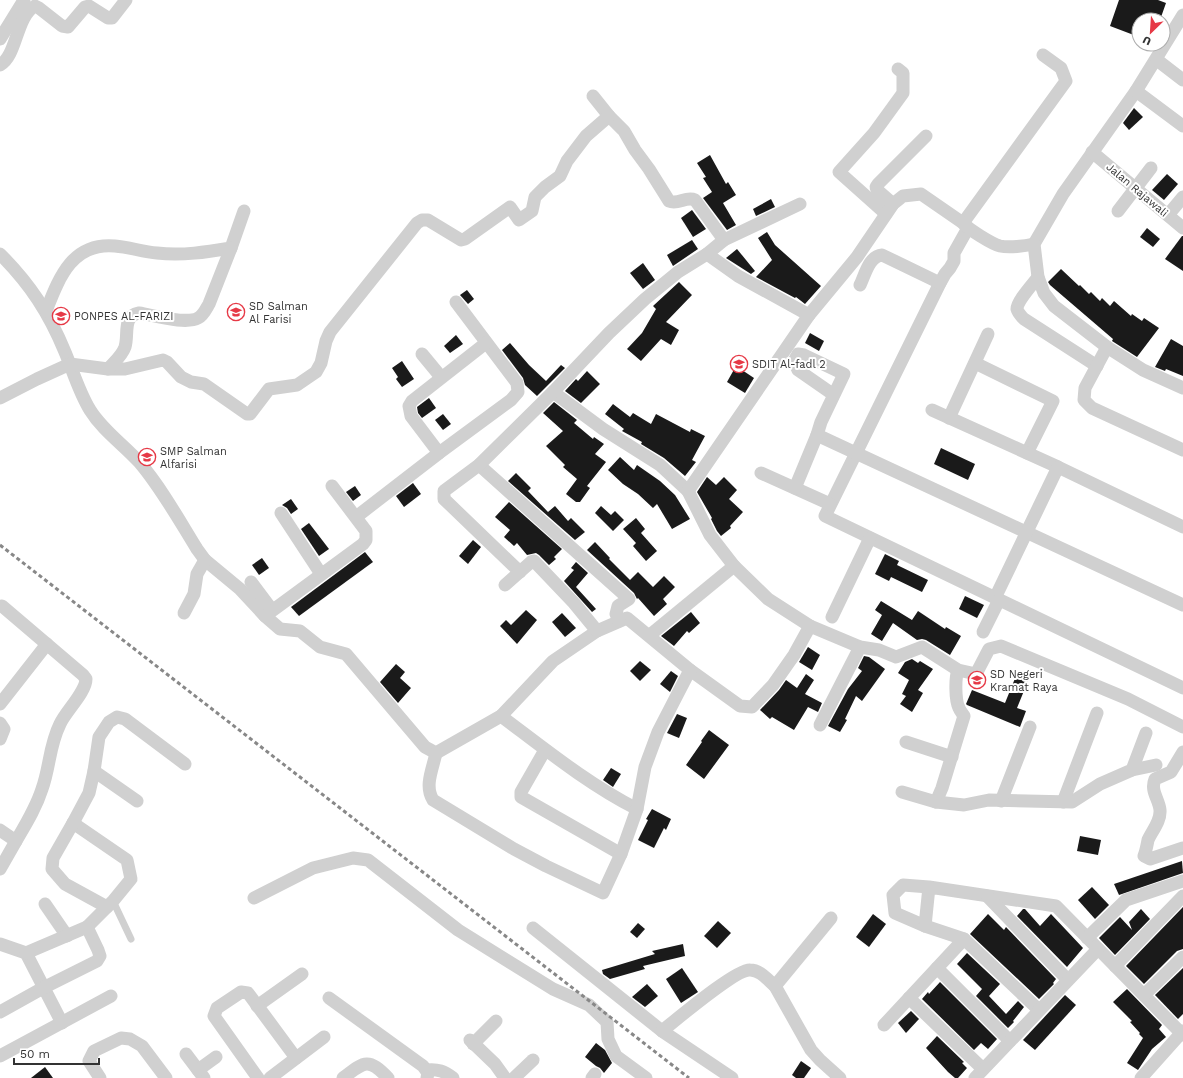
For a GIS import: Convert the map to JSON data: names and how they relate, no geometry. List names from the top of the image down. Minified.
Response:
{"streets":{"street":["Jalan Rajawali"]},"places":{"school or university":["SD Salman Al Farisi","PONPES AL-FARIZI","SDIT Al-fadl 2","SMP Salman Alfarisi","SD Negeri Kramat Raya"]},"scale_bar":"50 m","north":"bottom left"}
